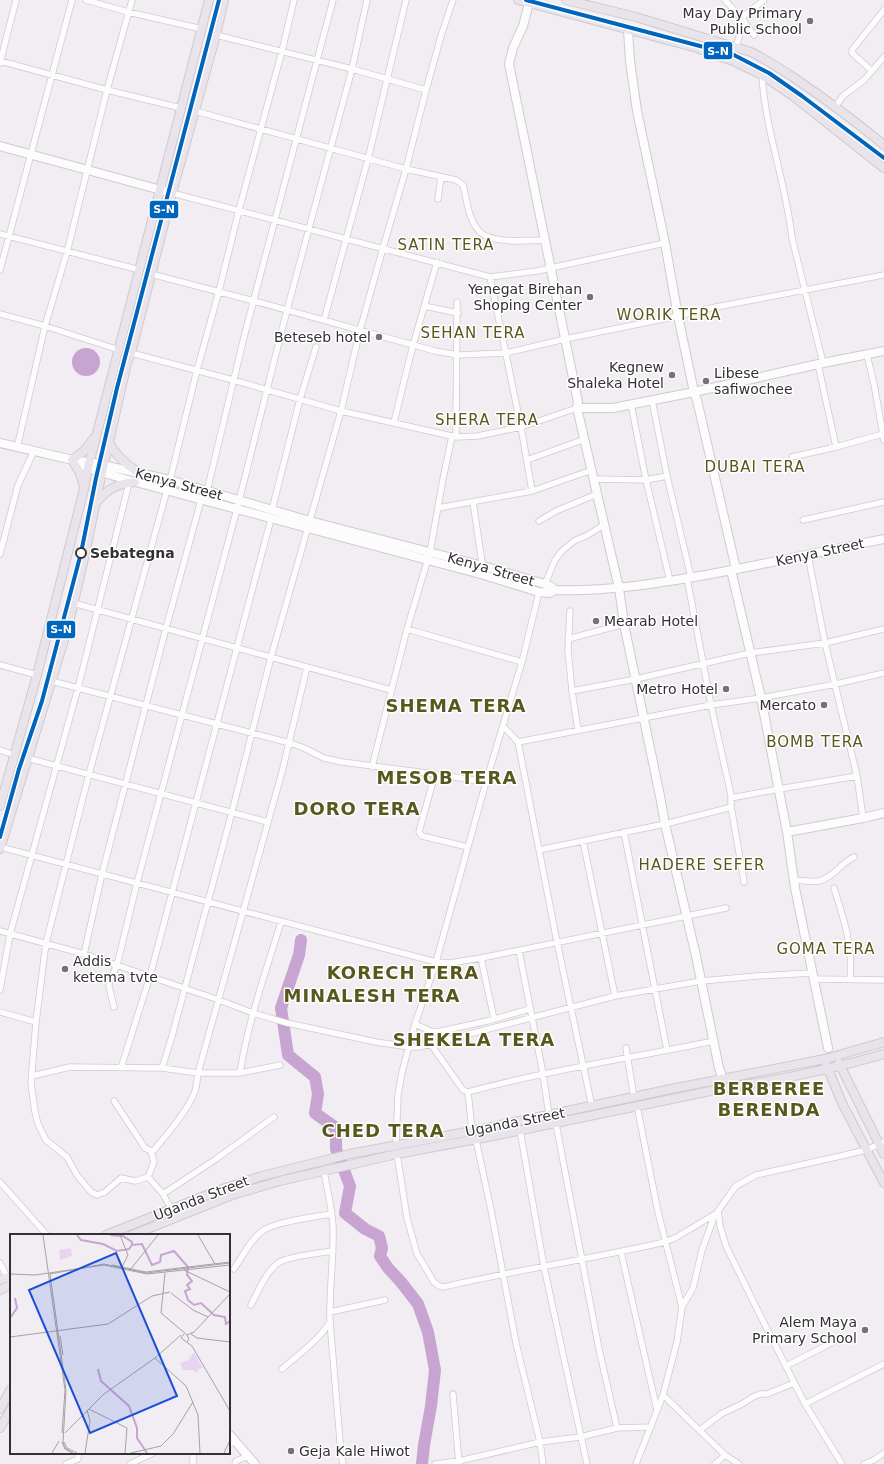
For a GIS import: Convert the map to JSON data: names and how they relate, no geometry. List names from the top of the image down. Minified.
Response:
{"streets":{"main road":["Uganda Street"],"street":["Kenya Street"]},"districts":["SATIN TERA","WORIK TERA","SEHAN TERA","SHERA TERA","DUBAI TERA","SHEMA TERA","BOMB TERA","MESOB TERA","DORO TERA","HADERE SEFER","GOMA TERA","KORECH TERA","MINALESH TERA","SHEKELA TERA","BERBEREE BERENDA","CHED TERA"],"places":["May Day Primary Public School","Yenegat Birehan Shoping Center","Beteseb hotel","Kegnew Shaleka Hotel","Libese safiwochee","Sebategna","Mearab Hotel","Metro Hotel","Mercato","Addis ketema tvte","Alem Maya Primary School","Geja Kale Hiwot"],"lines":["transit line S-N"]}
